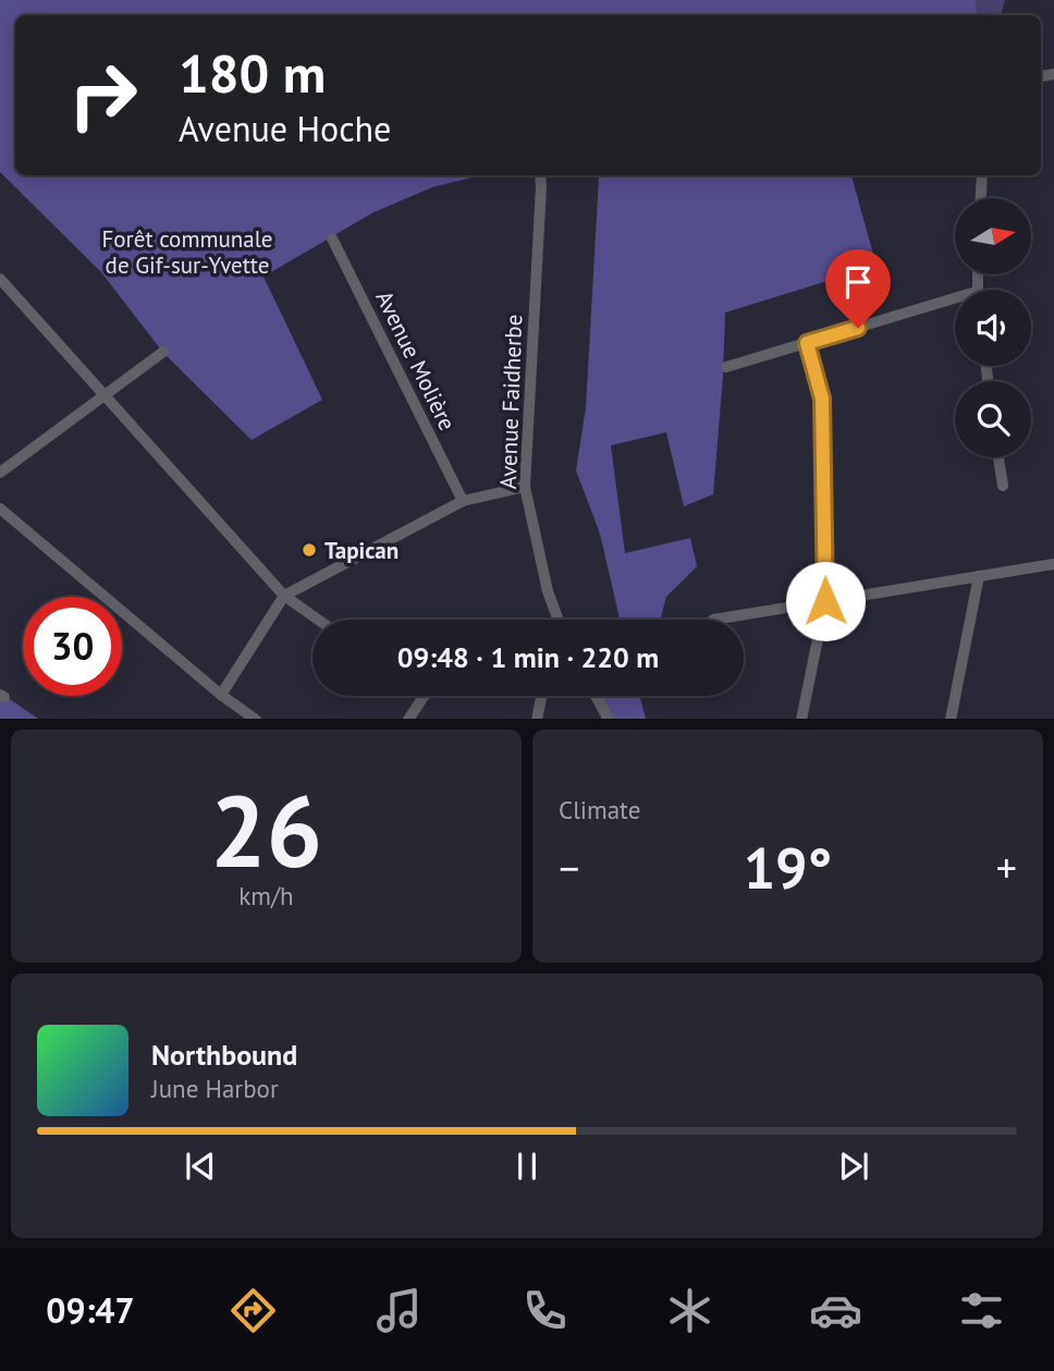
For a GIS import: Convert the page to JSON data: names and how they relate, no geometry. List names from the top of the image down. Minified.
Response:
{"streets":{"street":["Avenue Molière","Avenue Faidherbe"]},"parks":["Forêt communale de Gif-sur-Yvette"],"places":["Tapican"],"north":"right","page":{"turn":["180 m","Avenue Hoche"],"limit":"30","trip":"09:48 · 1 min · 220 m","tile":[["26","km/h"],"Climate"],"heat":["−","19°","+"],"song":["Northbound","June Harbor"],"tabs":"09:47"}}
